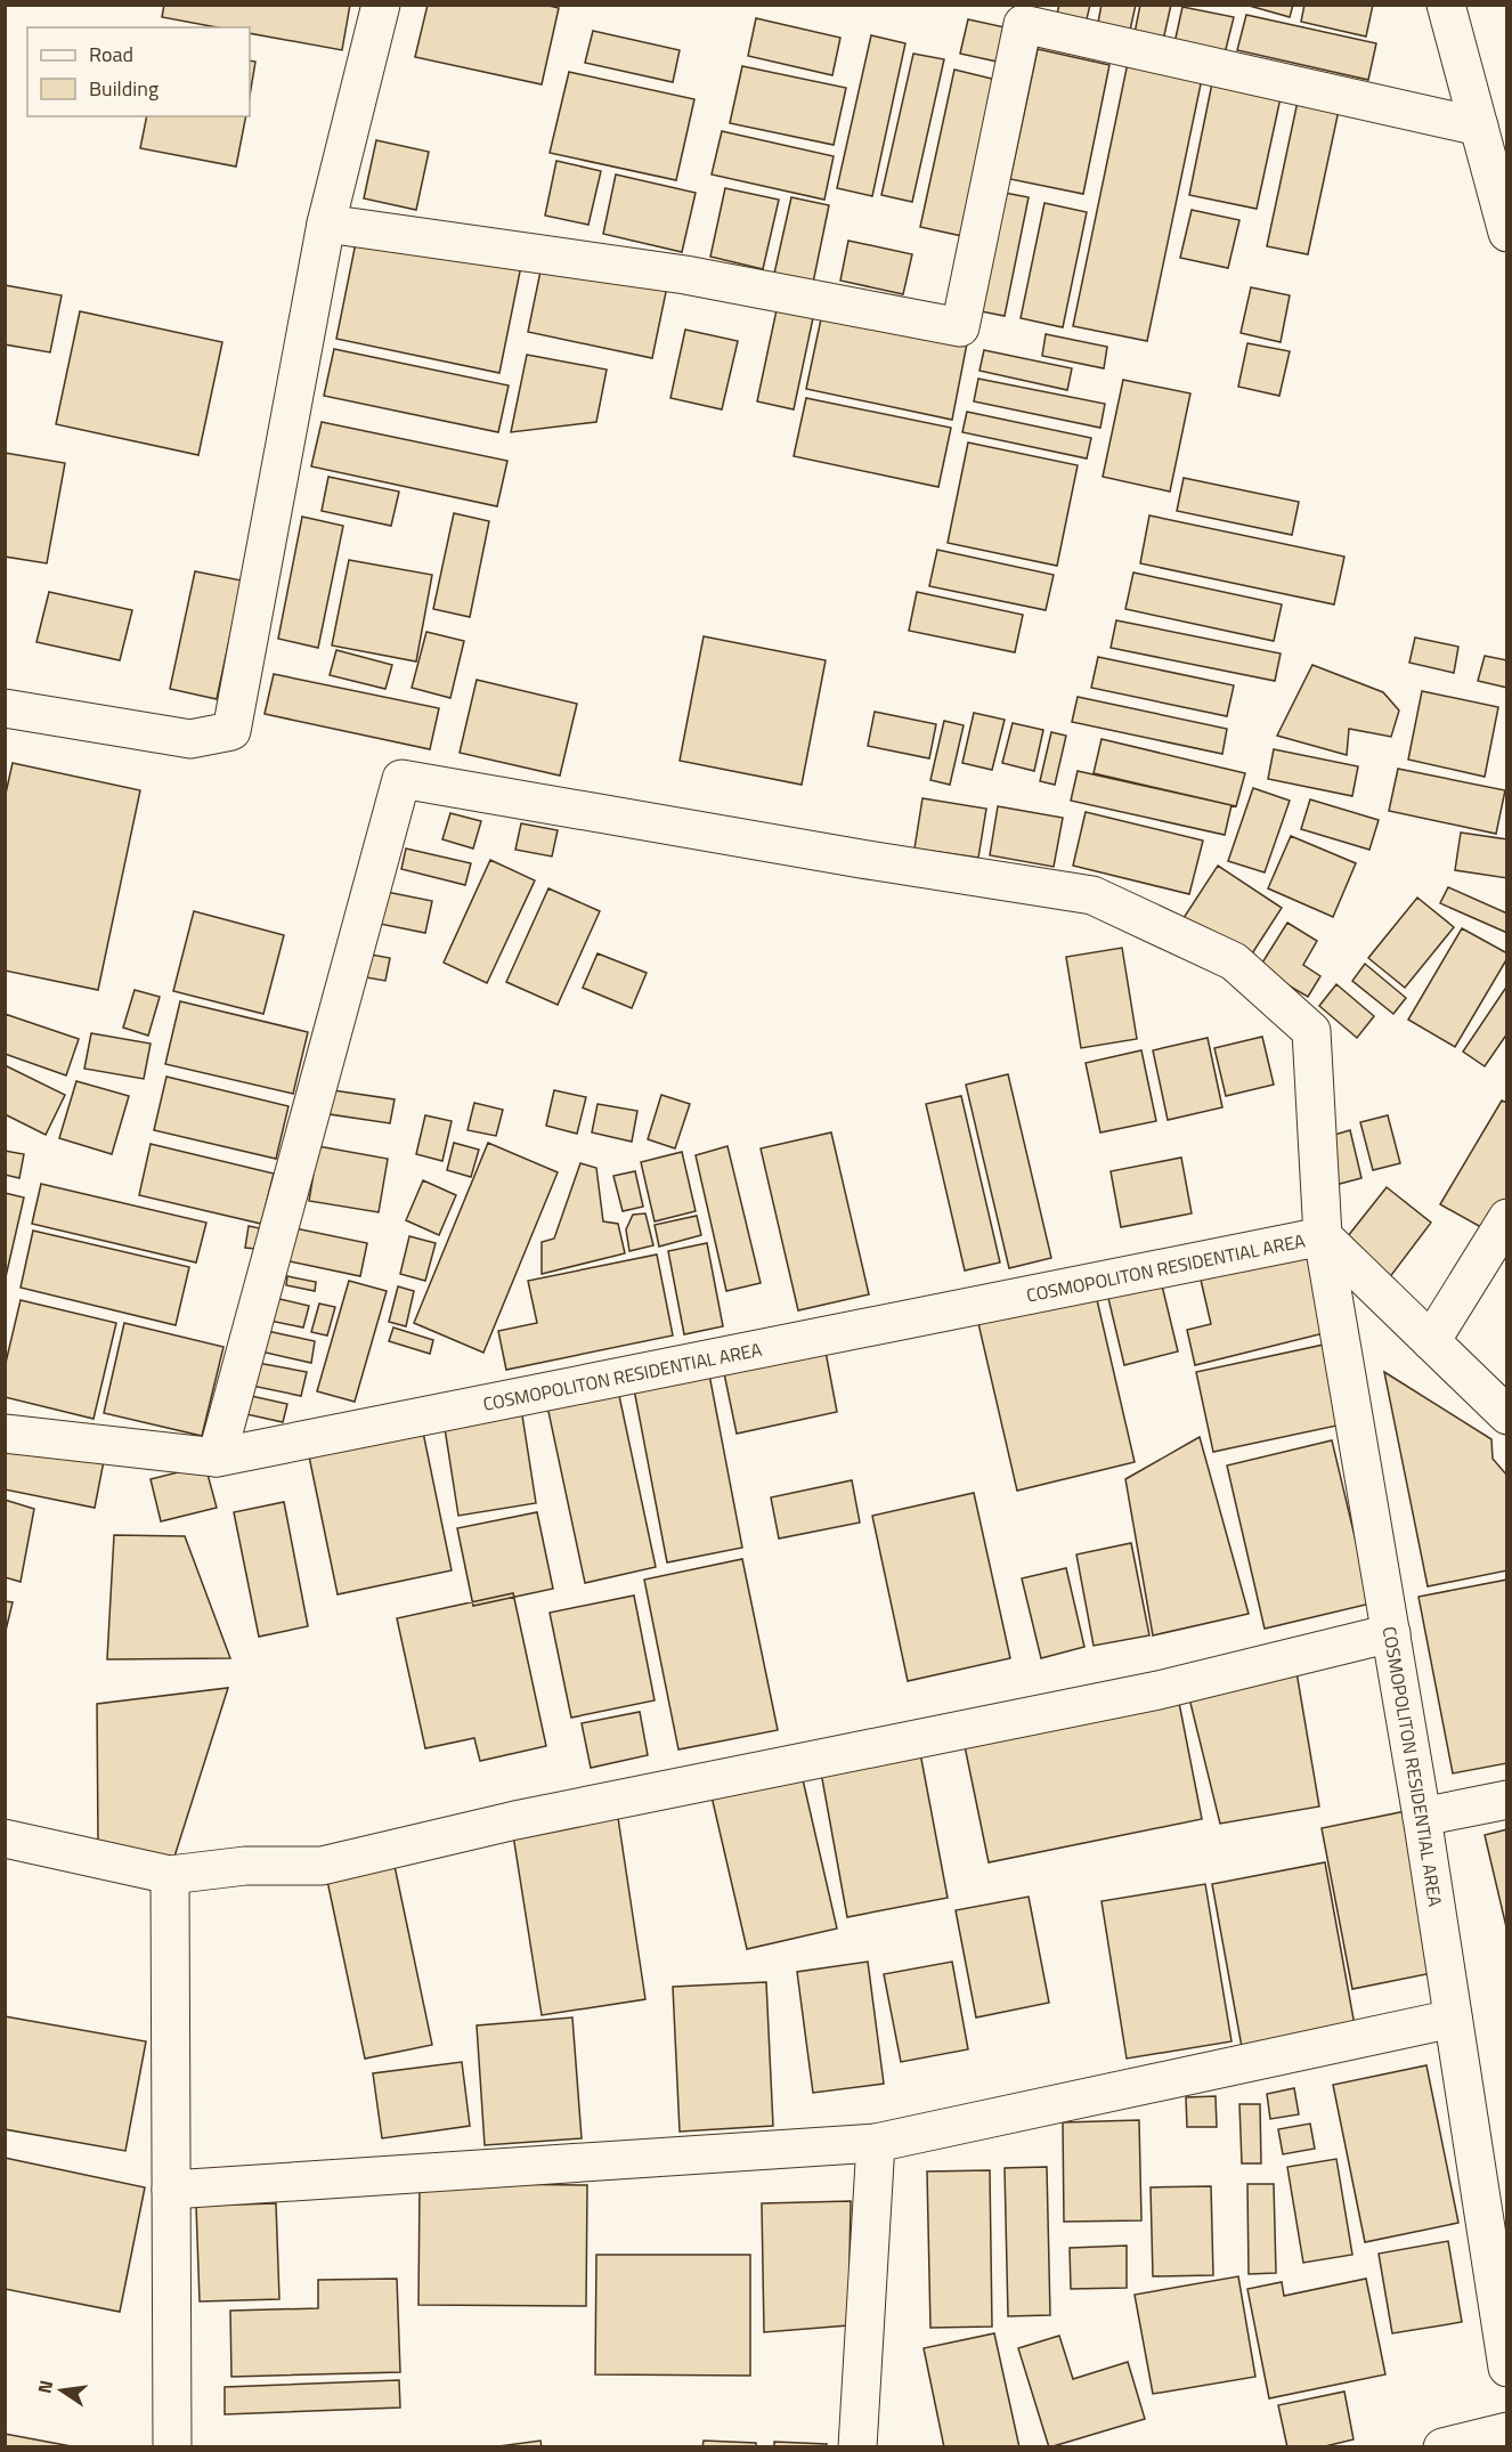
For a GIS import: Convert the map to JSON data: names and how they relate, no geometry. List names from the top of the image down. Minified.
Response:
{"streets":{"street":["COSMOPOLITON RESIDENTIAL AREA"]},"legend":["Road","Building"],"north":"left"}
